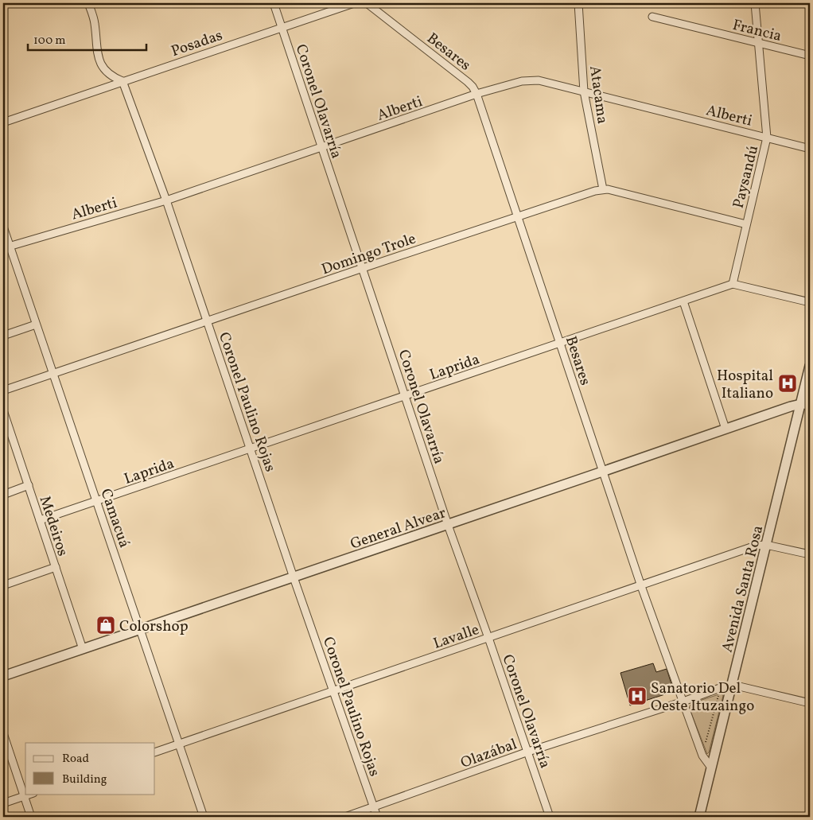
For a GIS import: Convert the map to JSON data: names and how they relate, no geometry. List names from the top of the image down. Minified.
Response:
{"streets":{"street":["Francia","Posadas","Besares","Atacama","Coronel Olavarría","Alberti","Paysandú","Domingo Trole","Laprida","Coronel Paulino Rojas","Camacuá","Medeiros","General Alvear","Avenida Santa Rosa","Lavalle","Olazábal"]},"crossings":[["Francia","Paysandú"],["Posadas","Coronel Olavarría"],["Posadas","Coronel Paulino Rojas"],["Besares","Alberti"],["Besares","Domingo Trole"],["Besares","Laprida"],["Besares","General Alvear"],["Besares","Avenida Santa Rosa"],["Besares","Lavalle"],["Besares","Olazábal"],["Atacama","Alberti"],["Atacama","Domingo Trole"],["Coronel Olavarría","Alberti"],["Coronel Olavarría","Domingo Trole"],["Coronel Olavarría","Laprida"],["Coronel Olavarría","General Alvear"],["Coronel Olavarría","Lavalle"],["Coronel Olavarría","Olazábal"],["Alberti","Paysandú"],["Alberti","Coronel Paulino Rojas"],["Alberti","Camacuá"],["Paysandú","Domingo Trole"],["Paysandú","Laprida"],["Domingo Trole","Coronel Paulino Rojas"],["Domingo Trole","Camacuá"],["Laprida","Coronel Paulino Rojas"],["Laprida","Camacuá"],["Laprida","Medeiros"],["Coronel Paulino Rojas","General Alvear"],["Coronel Paulino Rojas","Lavalle"],["Coronel Paulino Rojas","Olazábal"],["Camacuá","General Alvear"],["Camacuá","Lavalle"],["Medeiros","General Alvear"],["General Alvear","Avenida Santa Rosa"],["Avenida Santa Rosa","Lavalle"],["Avenida Santa Rosa","Olazábal"]],"places":{"hospital":["Hospital Italiano","Sanatorio Del Oeste Ituzaingo"],"shop":["Colorshop"]},"legend":["Road","Building"],"scale_bar":"100 m"}
